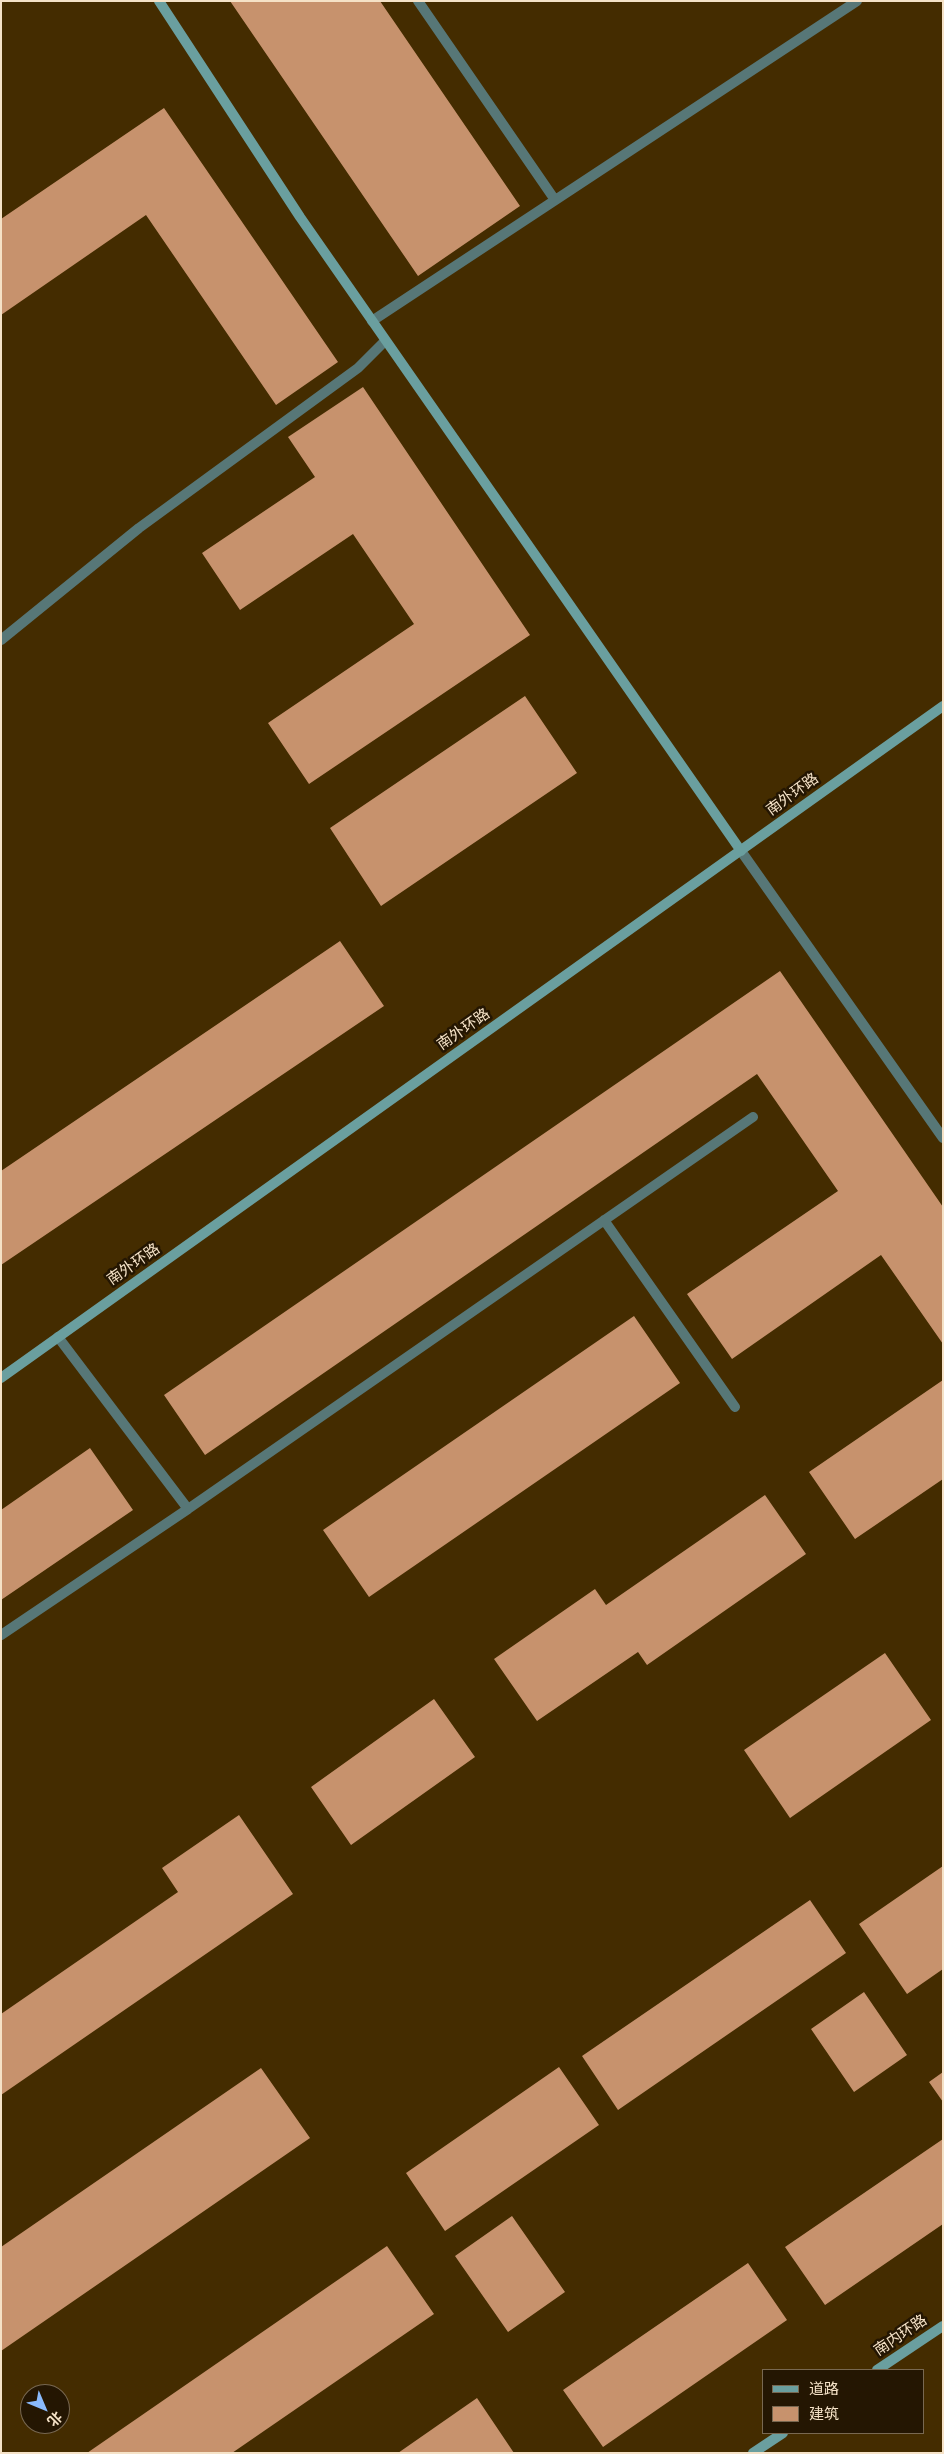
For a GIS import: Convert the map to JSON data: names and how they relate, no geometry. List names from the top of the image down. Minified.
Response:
{"streets":{"street":["南外环路","南内环路"]},"legend":["道路","建筑"],"north":"bottom right"}
